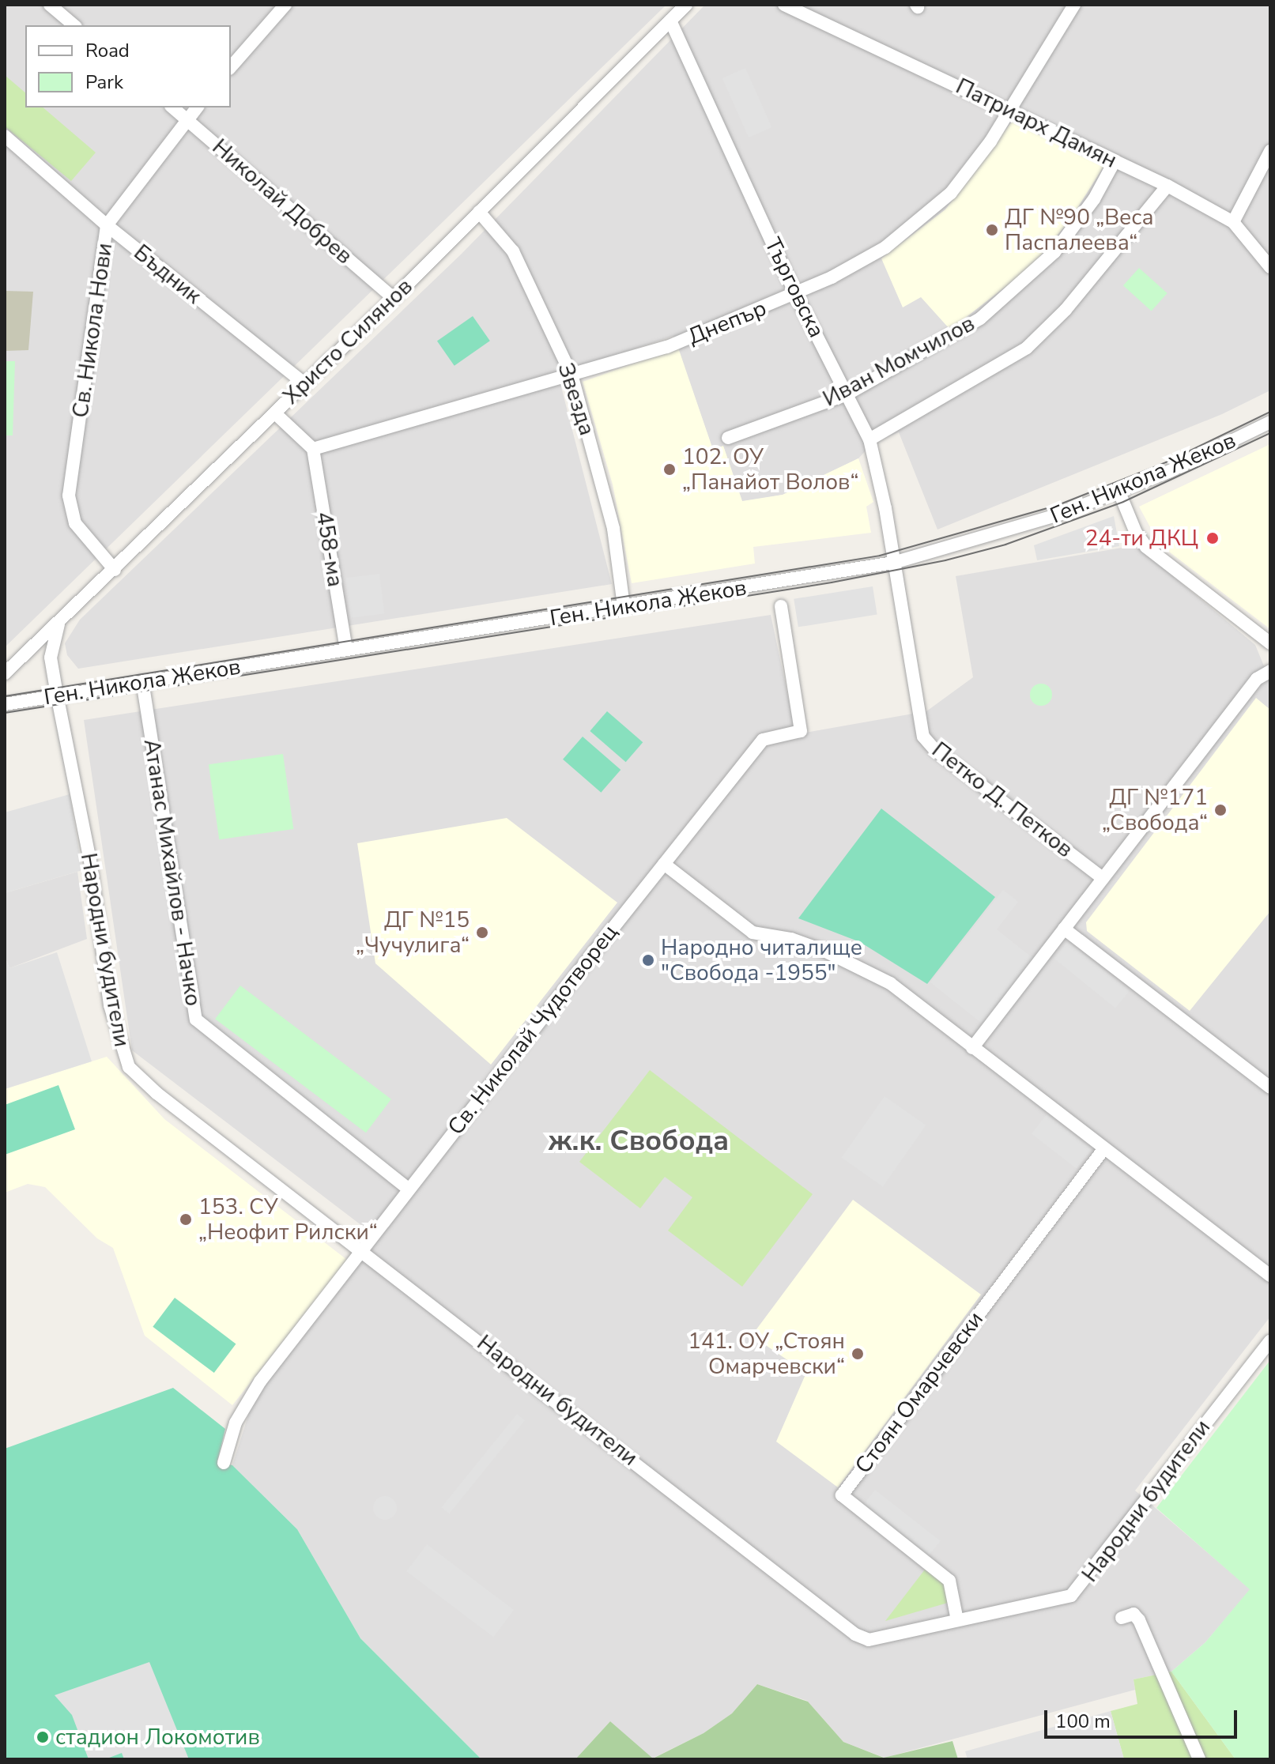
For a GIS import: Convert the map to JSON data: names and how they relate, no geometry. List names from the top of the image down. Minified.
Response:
{"streets":{"street":["Патриарх Дамян","Николай Добрев","Бъдник","Търговска","Днепър","Св. Никола Нови","Христо Силянов","Иван Момчилов","Звезда","Ген. Никола Жеков","458-ма","Петко Д. Петков","Атанас Михайлов - Начко","Народни будители","Св. Николай Чудотворец","Стоян Омарчевски"]},"crossings":[["Патриарх Дамян","Днепър"],["Патриарх Дамян","Иван Момчилов"],["Николай Добрев","Св. Никола Нови"],["Николай Добрев","Христо Силянов"],["Бъдник","Св. Никола Нови"],["Бъдник","Христо Силянов"],["Търговска","Днепър"],["Търговска","Христо Силянов"],["Търговска","Иван Момчилов"],["Търговска","Ген. Никола Жеков"],["Търговска","Петко Д. Петков"],["Днепър","Звезда"],["Днепър","458-ма"],["Св. Никола Нови","Христо Силянов"],["Христо Силянов","Звезда"],["Звезда","Ген. Никола Жеков"],["Ген. Никола Жеков","458-ма"],["Ген. Никола Жеков","Петко Д. Петков"],["Ген. Никола Жеков","Атанас Михайлов - Начко"],["Ген. Никола Жеков","Народни будители"],["Атанас Михайлов - Начко","Св. Николай Чудотворец"],["Народни будители","Св. Николай Чудотворец"],["Народни будители","Стоян Омарчевски"]],"districts":["ж.к. Свобода"],"places":["ДГ №90 „Веса Паспалеева“","102. ОУ „Панайот Волов“","24-ти ДКЦ","ДГ №171 „Свобода“","ДГ №15 „Чучулига“","Народно читалище \"Свобода -1955\"","153. СУ „Неофит Рилски“","141. ОУ „Стоян Омарчевски“","стадион Локомотив"],"legend":["Road","Park"],"scale_bar":"100 m"}
